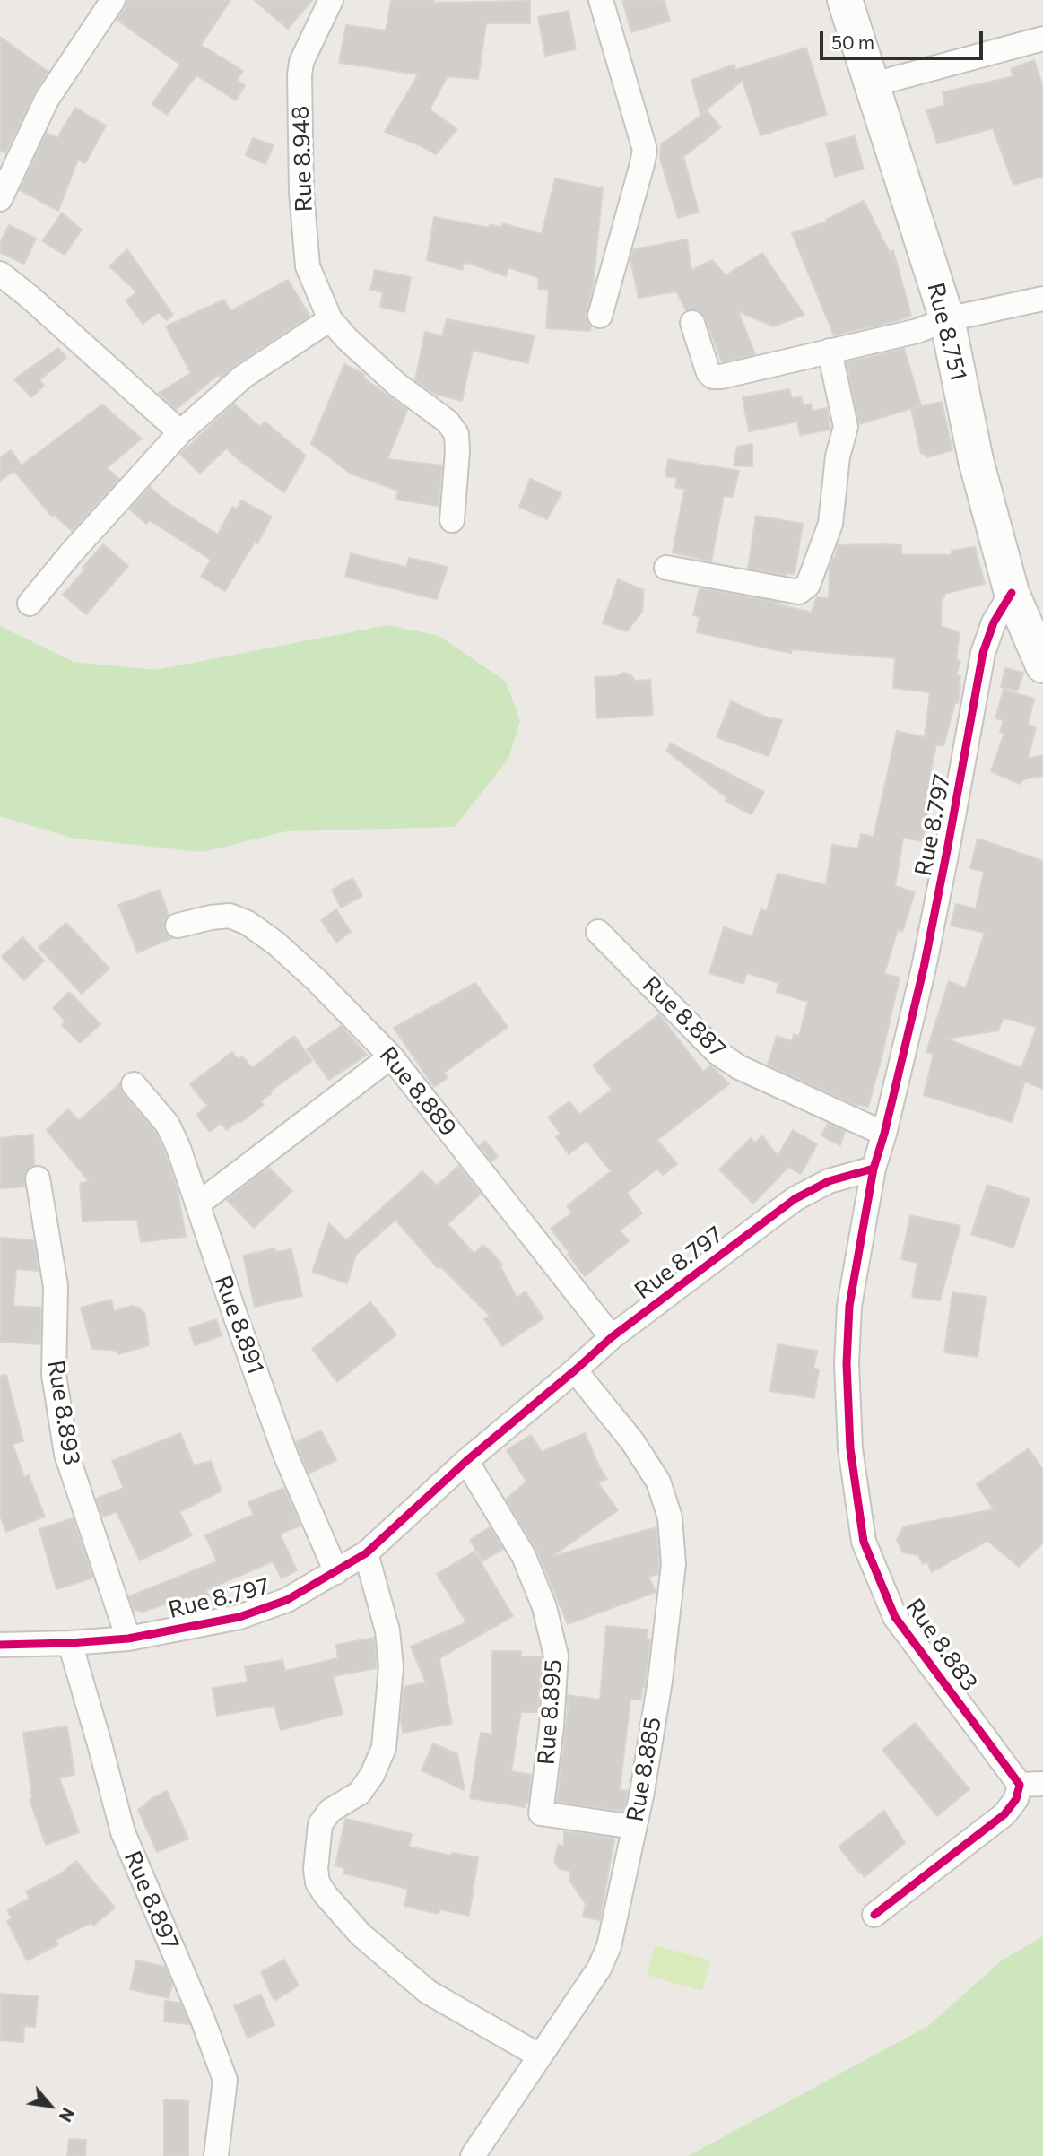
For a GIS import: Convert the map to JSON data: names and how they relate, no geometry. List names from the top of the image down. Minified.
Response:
{"streets":{"main road":["Rue 8.751"],"street":["Rue 8.948","Rue 8.797","Rue 8.887","Rue 8.889","Rue 8.891","Rue 8.893","Rue 8.883","Rue 8.895","Rue 8.885","Rue 8.897"]},"crossings":[["Rue 8.751","Rue 8.797"],["Rue 8.797","Rue 8.887"],["Rue 8.797","Rue 8.889"],["Rue 8.797","Rue 8.891"],["Rue 8.797","Rue 8.893"],["Rue 8.797","Rue 8.883"],["Rue 8.797","Rue 8.895"],["Rue 8.797","Rue 8.885"],["Rue 8.797","Rue 8.897"],["Rue 8.895","Rue 8.885"]],"scale_bar":"50 m","north":"bottom right"}
